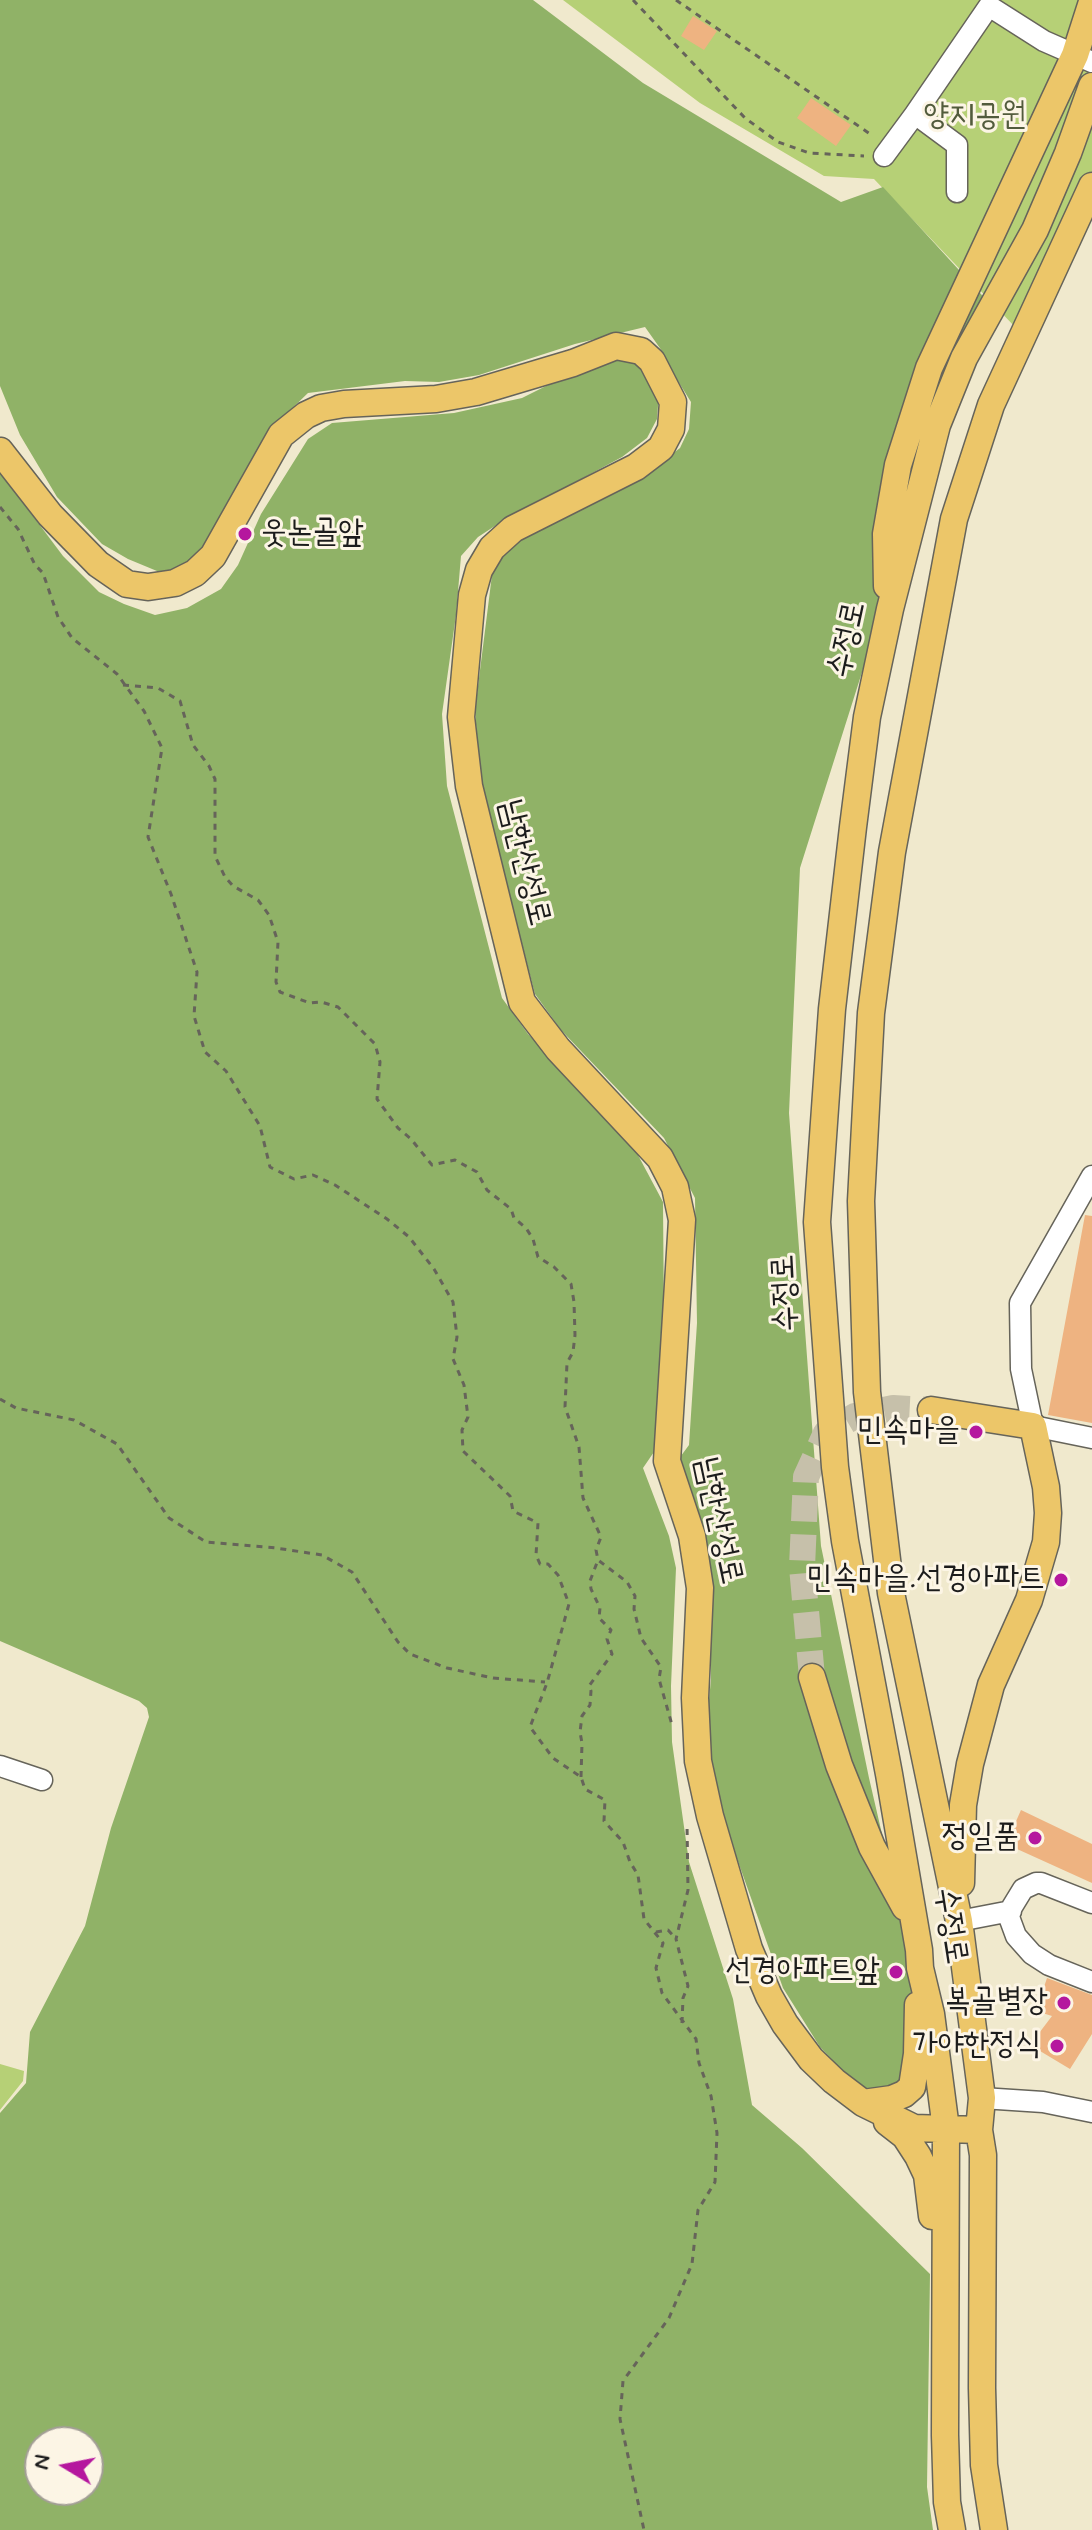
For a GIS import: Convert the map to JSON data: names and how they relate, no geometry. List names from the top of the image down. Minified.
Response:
{"streets":{"main road":["수정로","남한산성로"]},"crossings":[["수정로","남한산성로"]],"parks":["양지공원"],"places":["웃논골앞","민속마을","민속마을.선경아파트","정일품","선경아파트앞","복골별장","가야한정식"],"north":"left"}
